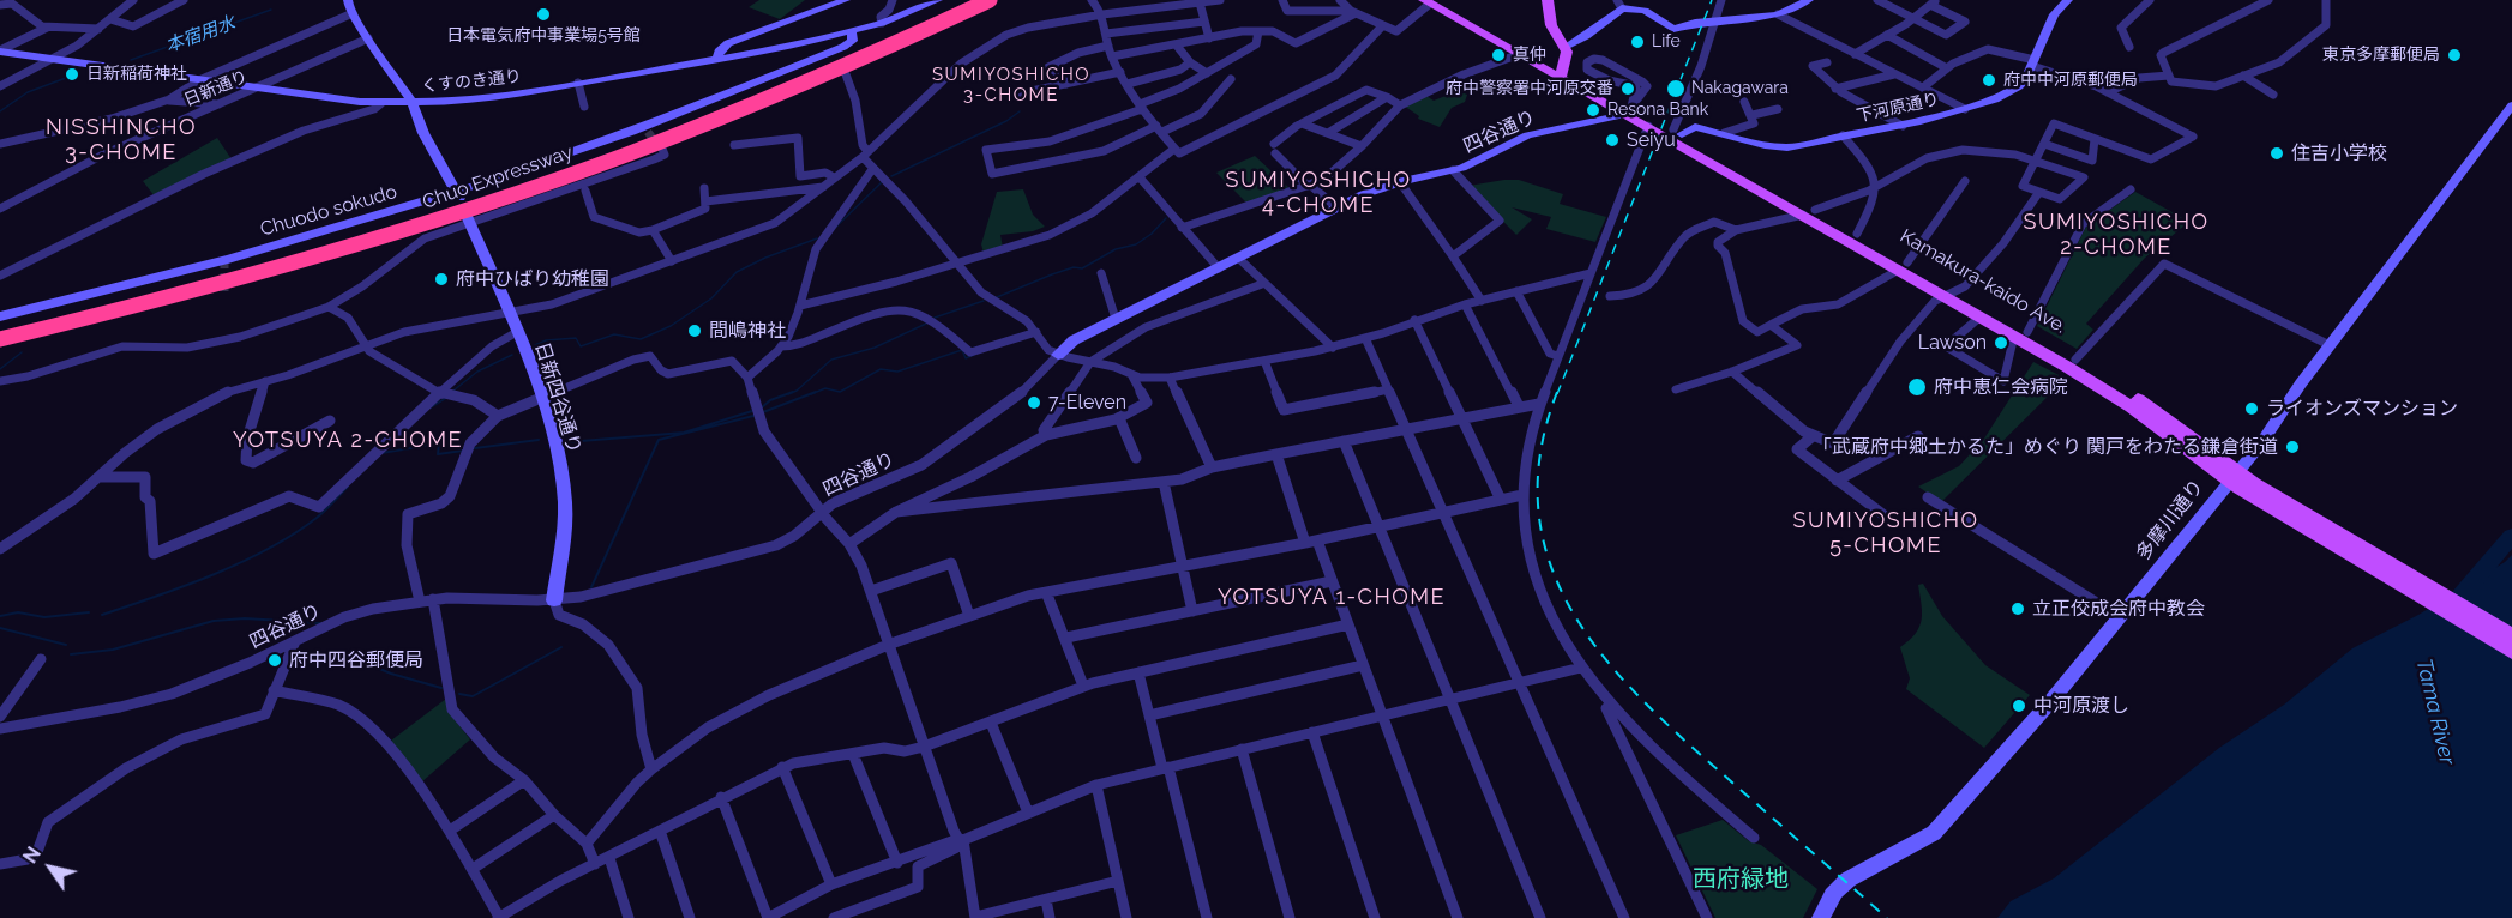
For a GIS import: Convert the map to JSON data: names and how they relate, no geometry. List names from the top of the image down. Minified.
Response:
{"streets":{"highway":["Chuo Expressway"],"main road":["Kamakura-kaido Ave."],"street":["くすのき通り","日新通り","下河原通り","四谷通り","Chuodo sokudo","日新四谷通り","多摩川通り"]},"crossings":[["くすのき通り","日新通り"],["くすのき通り","Chuodo sokudo"],["下河原通り","Kamakura-kaido Ave."],["四谷通り","Kamakura-kaido Ave."],["四谷通り","日新四谷通り"],["Kamakura-kaido Ave.","多摩川通り"]],"districts":["SUMIYOSHICHO 3-CHOME","NISSHINCHO 3-CHOME","SUMIYOSHICHO 4-CHOME","SUMIYOSHICHO 2-CHOME","YOTSUYA 2-CHOME","SUMIYOSHICHO 5-CHOME","YOTSUYA 1-CHOME"],"water":["本宿用水","Tama River"],"parks":["西府緑地"],"places":["日本電気府中事業場5号館","Life","真仲","東京多摩郵便局","日新稲荷神社","府中中河原郵便局","府中警察署中河原交番","Nakagawara","Resona Bank","Seiyu","住吉小学校","府中ひばり幼稚園","間嶋神社","Lawson","府中恵仁会病院","7-Eleven","ライオンズマンション","「武蔵府中郷土かるた」めぐり 関戸をわたる鎌倉街道","立正佼成会府中教会","府中四谷郵便局","中河原渡し"],"north":"top left"}
